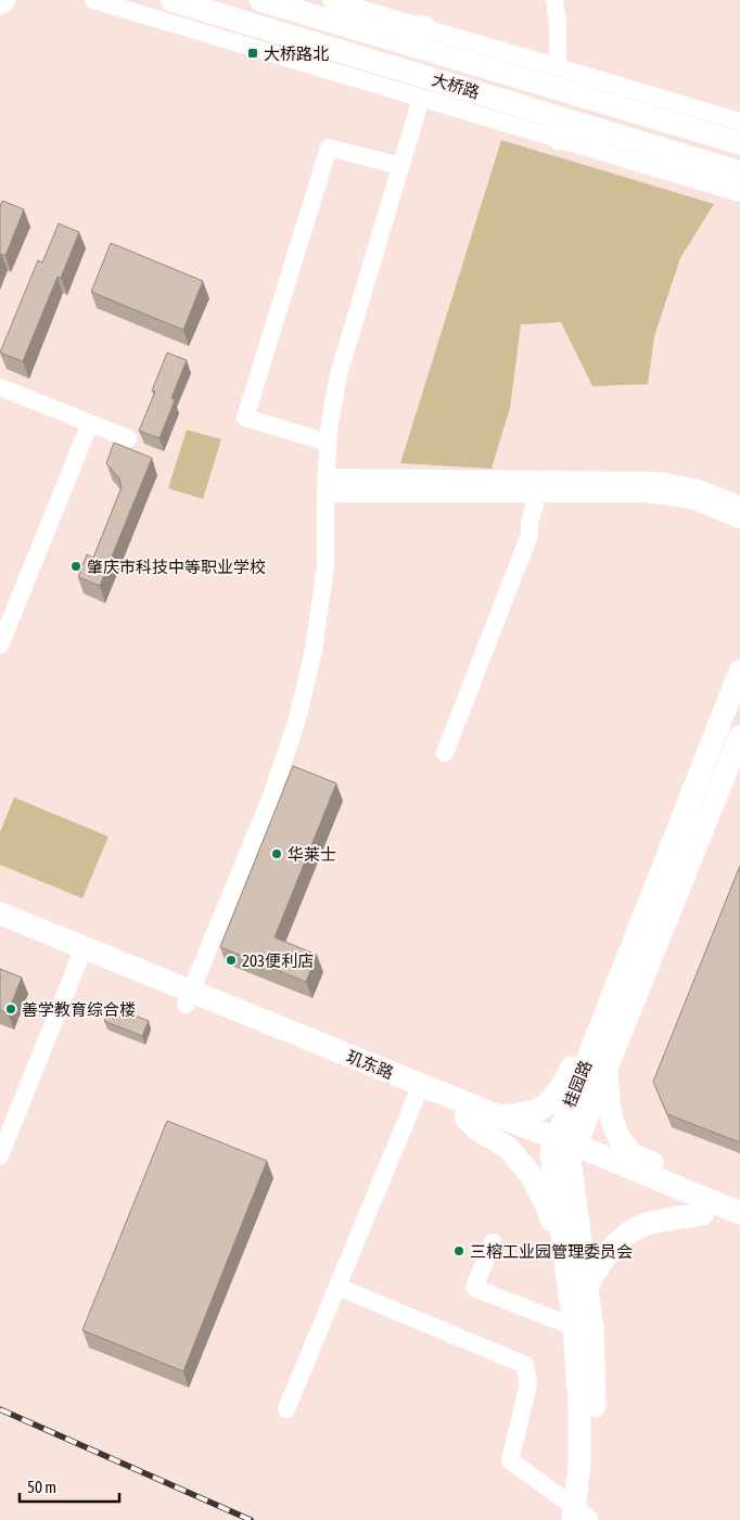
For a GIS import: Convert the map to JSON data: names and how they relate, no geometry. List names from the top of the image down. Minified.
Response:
{"streets":{"main road":["大桥路","玑东路","桂园路"]},"crossings":[["玑东路","桂园路"]],"places":{"transit":["大桥路北"],"other":["肇庆市科技中等职业学校","华莱士","203便利店","善学教育综合楼","三榕工业园管理委员会"]},"scale_bar":"50 m"}
